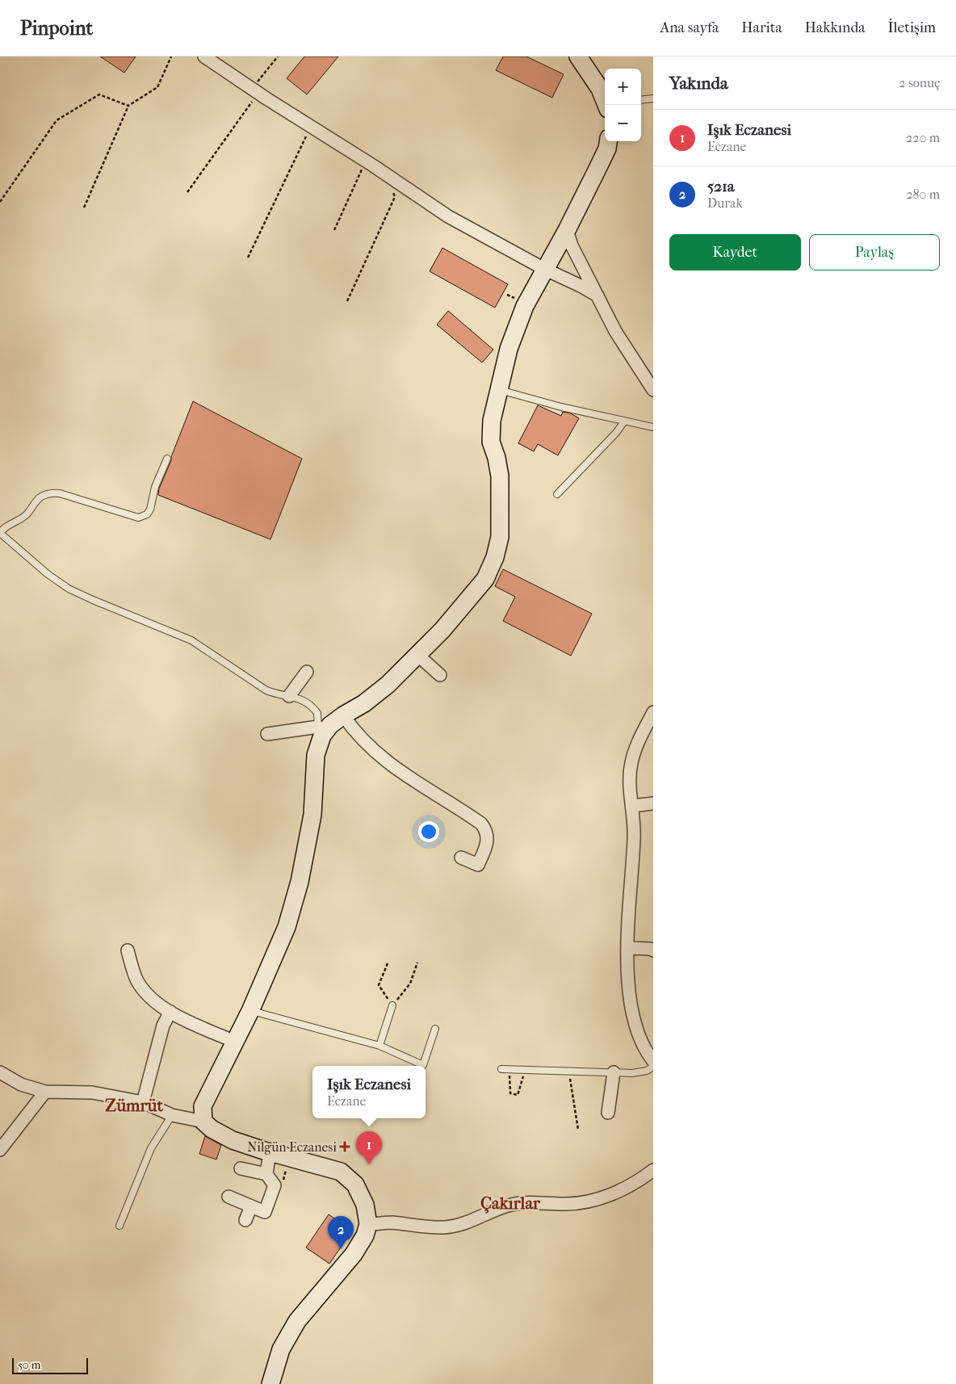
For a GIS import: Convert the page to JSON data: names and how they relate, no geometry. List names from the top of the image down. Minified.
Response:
{"districts":["Zümrüt","Çakırlar"],"places":{"health":["Nilgün Eczanesi"]},"scale_bar":"50 m","page":{"header":"Pinpoint","nav":["Ana sayfa","Harita","Hakkında","İletişim"],"heading":["Yakında","2 sonuç"],"map_buttons":["+","−"],"list":[{"mark":"1","name":"Işık Eczanesi","note":"Eczane","value":"220 m"},{"mark":"2","name":"521a","note":"Durak","value":"280 m"}],"buttons":["Kaydet","Paylaş"],"popup":["Işık Eczanesi","Eczane"],"pins":["1","2"],"scale":"50 m"}}
